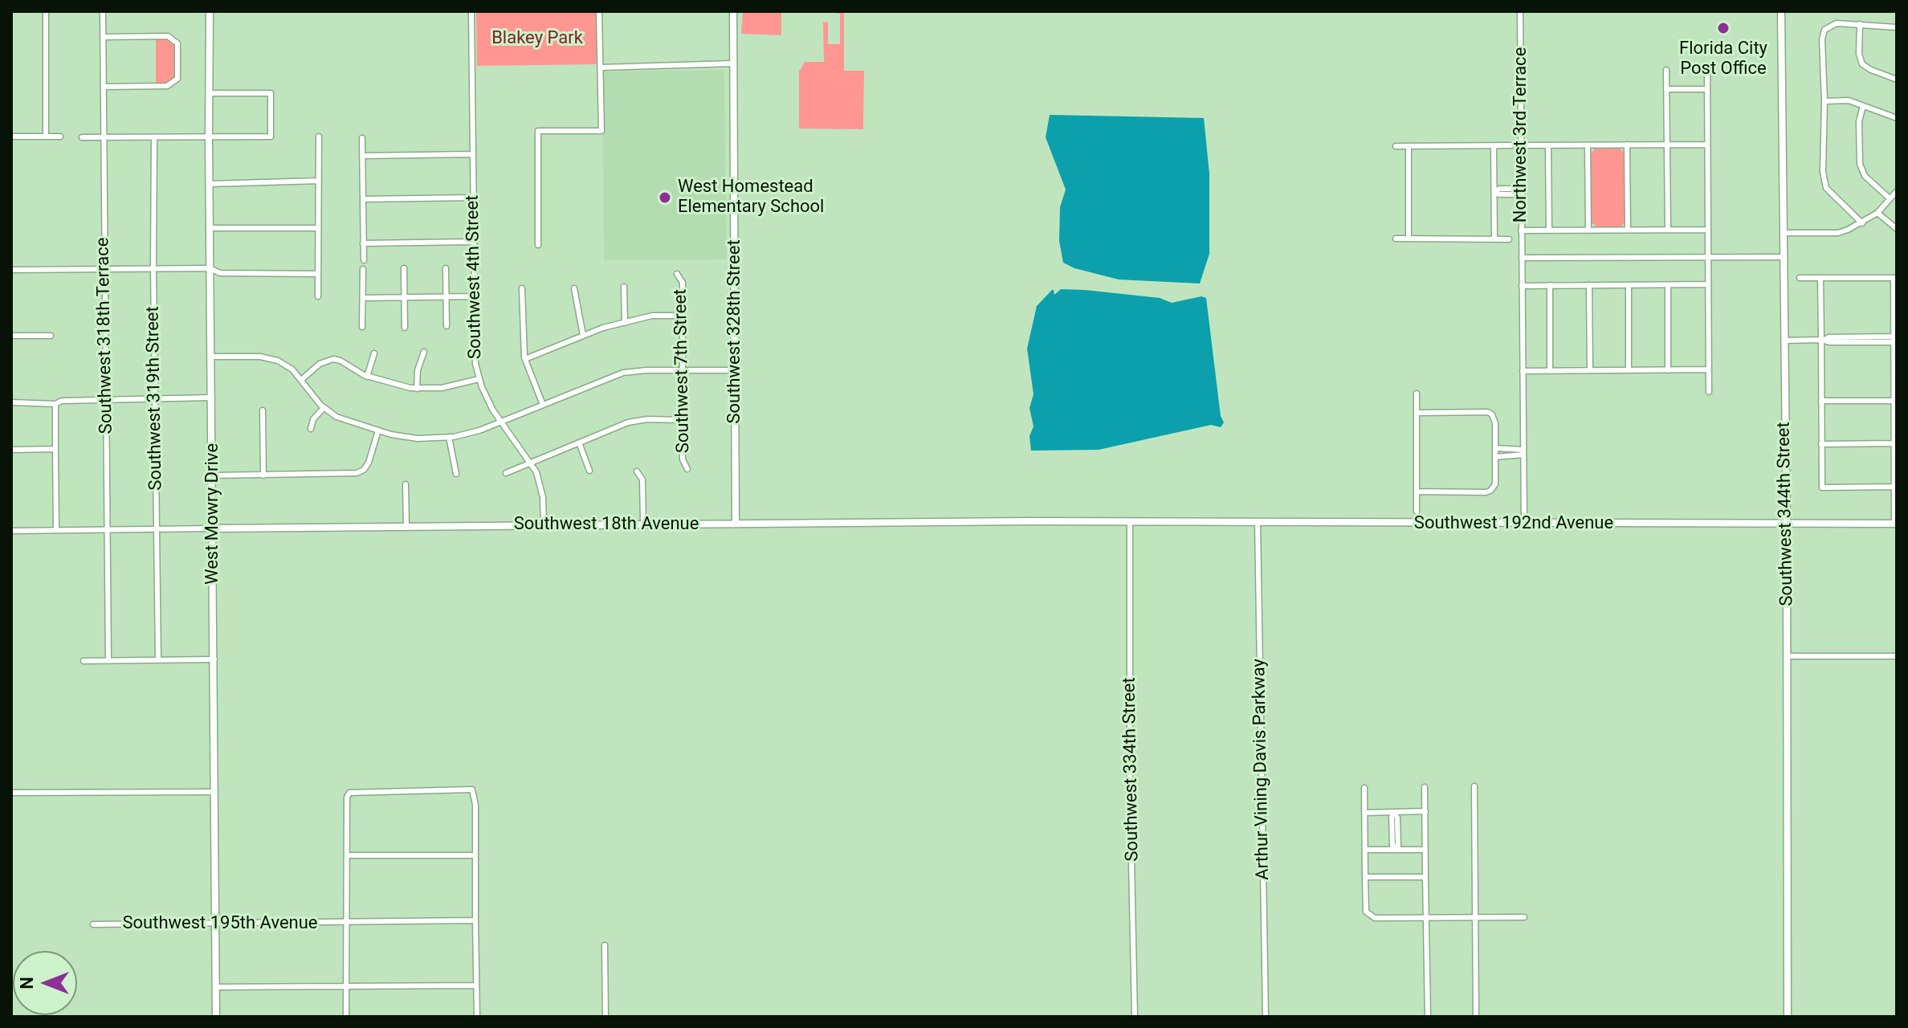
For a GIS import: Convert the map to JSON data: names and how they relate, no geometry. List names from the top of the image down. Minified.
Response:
{"streets":{"street":["Northwest 3rd Terrace","Southwest 4th Street","Southwest 328th Street","Southwest 318th Terrace","Southwest 7th Street","Southwest 319th Street","West Mowry Drive","Southwest 344th Street","Southwest 192nd Avenue","Southwest 18th Avenue","Southwest 334th Street","Arthur Vining Davis Parkway","Southwest 195th Avenue"]},"crossings":[["Southwest 4th Street","Southwest 18th Avenue"],["Southwest 328th Street","Southwest 18th Avenue"],["Southwest 318th Terrace","Southwest 18th Avenue"],["Southwest 319th Street","Southwest 18th Avenue"],["West Mowry Drive","Southwest 18th Avenue"],["West Mowry Drive","Southwest 195th Avenue"],["Southwest 344th Street","Southwest 192nd Avenue"],["Southwest 192nd Avenue","Southwest 18th Avenue"],["Southwest 192nd Avenue","Southwest 334th Street"],["Southwest 192nd Avenue","Arthur Vining Davis Parkway"],["Southwest 18th Avenue","Southwest 334th Street"]],"parks":["Blakey Park"],"places":["Florida City Post Office","West Homestead Elementary School"],"north":"left"}
